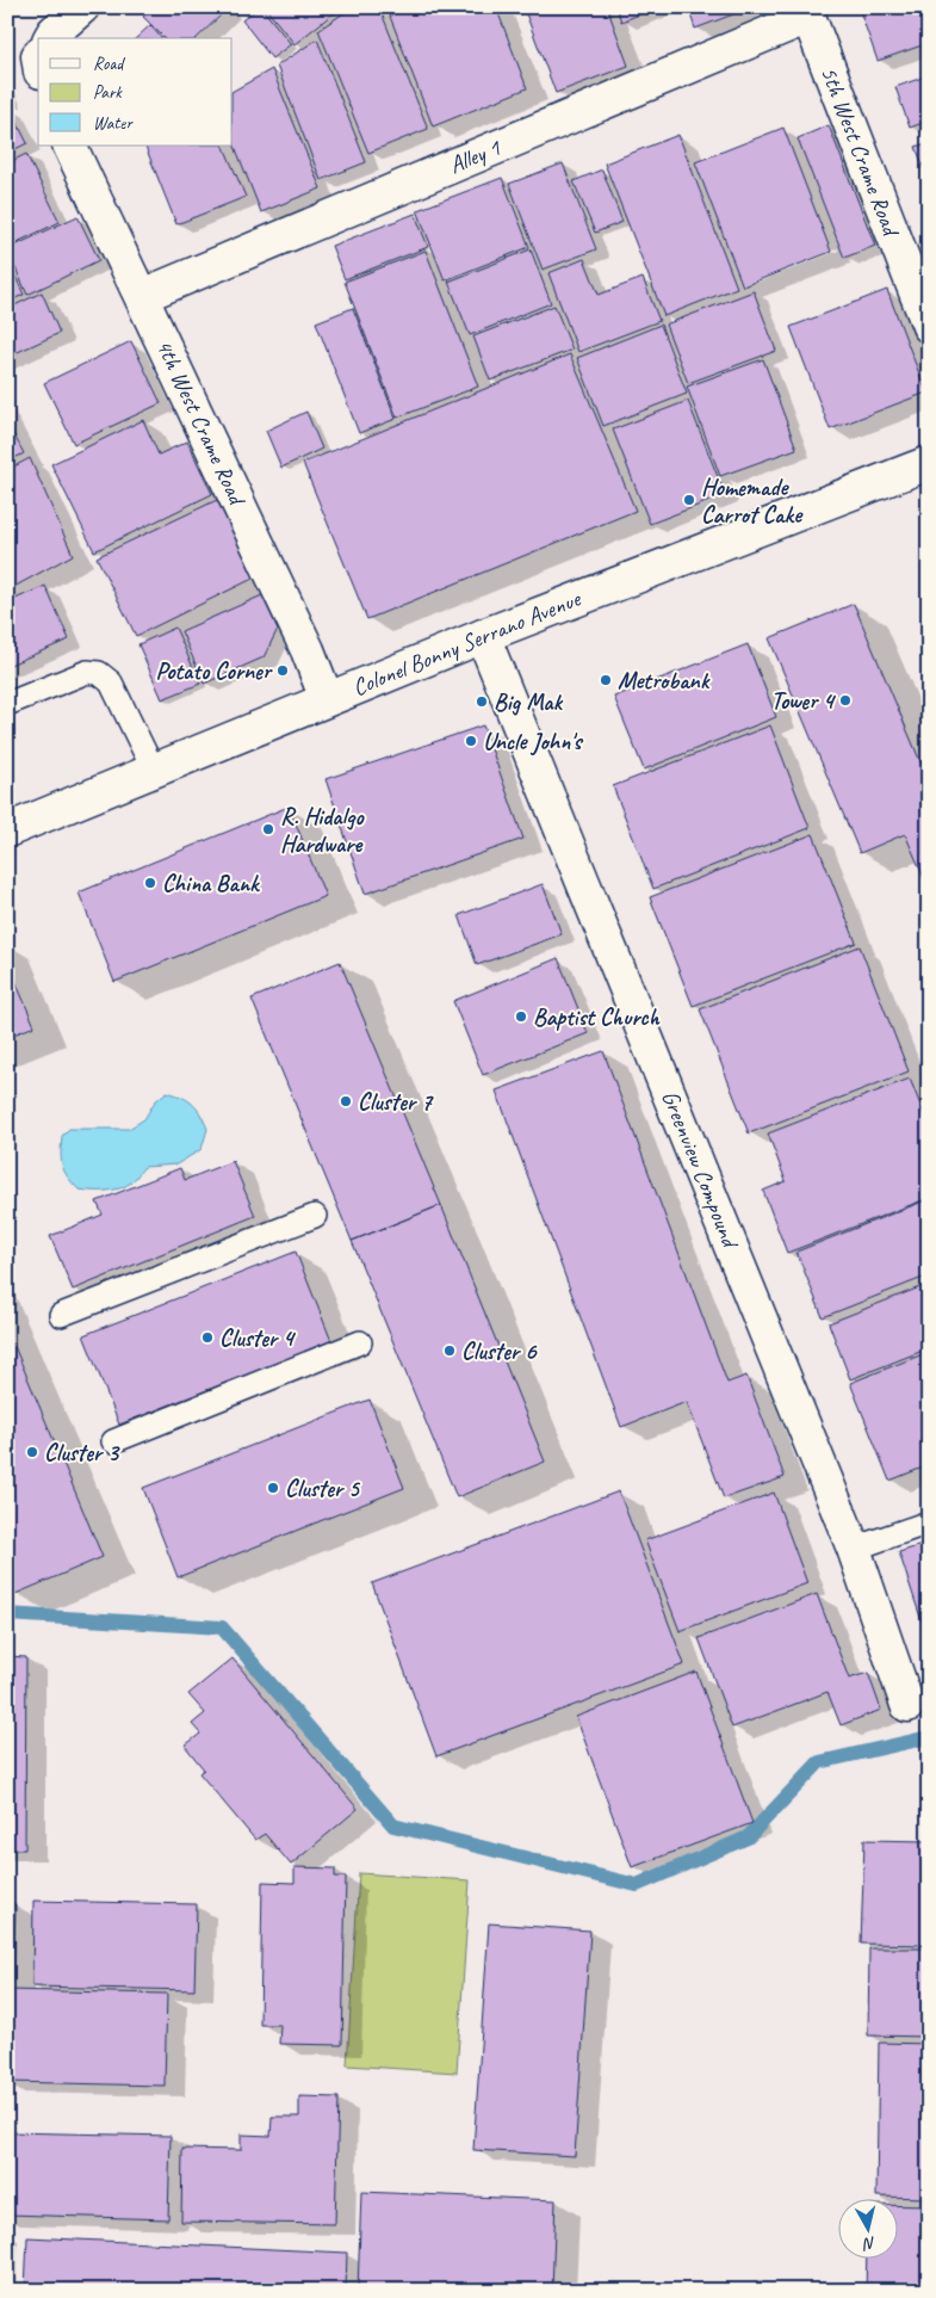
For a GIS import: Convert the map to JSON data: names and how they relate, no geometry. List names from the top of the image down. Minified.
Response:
{"streets":{"street":["5th West Crame Road","Alley 1","4th West Crame Road","Colonel Bonny Serrano Avenue","Greenview Compound"]},"crossings":[["5th West Crame Road","Alley 1"],["Alley 1","4th West Crame Road"],["4th West Crame Road","Colonel Bonny Serrano Avenue"],["Colonel Bonny Serrano Avenue","Greenview Compound"]],"places":["Homemade Carrot Cake","Potato Corner","Metrobank","Tower 4","Big Mak","Uncle John's","R. Hidalgo Hardware","China Bank","Baptist Church","Cluster 7","Cluster 4","Cluster 6","Cluster 3","Cluster 5"],"legend":["Road","Park","Water"],"north":"bottom"}
